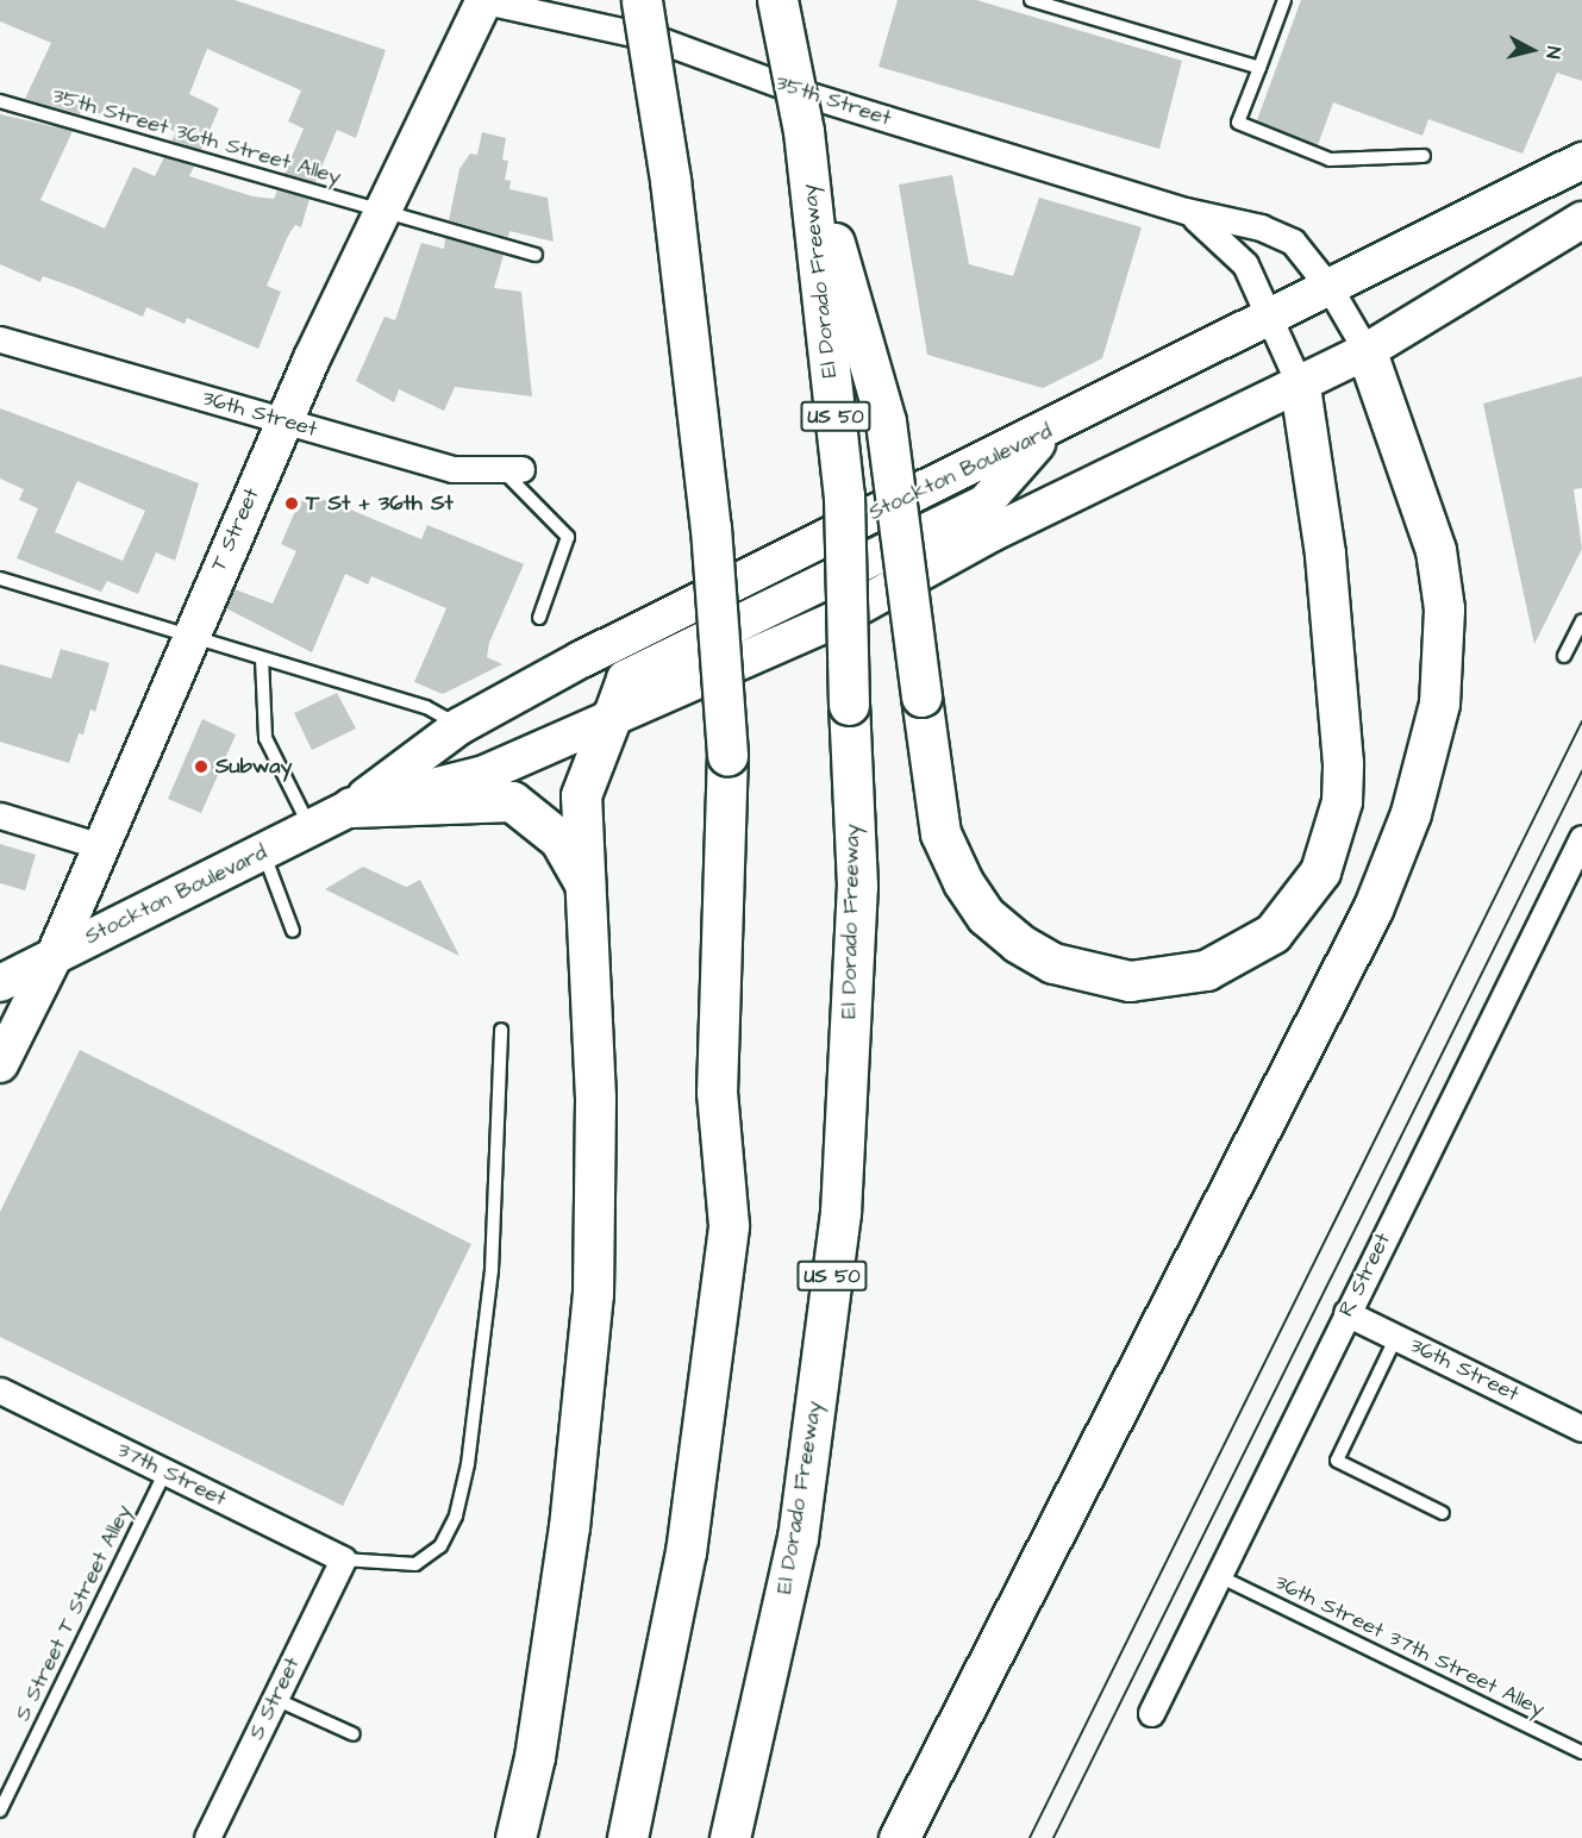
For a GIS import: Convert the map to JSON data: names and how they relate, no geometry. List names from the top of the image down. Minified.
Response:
{"streets":{"highway":["El Dorado Freeway","US 50"],"main road":["Stockton Boulevard","T Street"],"street":["35th Street","36th Street","R Street","37th Street","S Street"],"lane":["35th Street 36th Street Alley","S Street T Street Alley","36th Street 37th Street Alley"]},"crossings":[["35th Street","Stockton Boulevard"],["35th Street","T Street"],["35th Street 36th Street Alley","T Street"],["36th Street","T Street"],["36th Street","R Street"],["Stockton Boulevard","T Street"],["R Street","36th Street 37th Street Alley"],["37th Street","S Street T Street Alley"],["37th Street","S Street"]],"places":["T St + 36th St","Subway"],"north":"right"}
